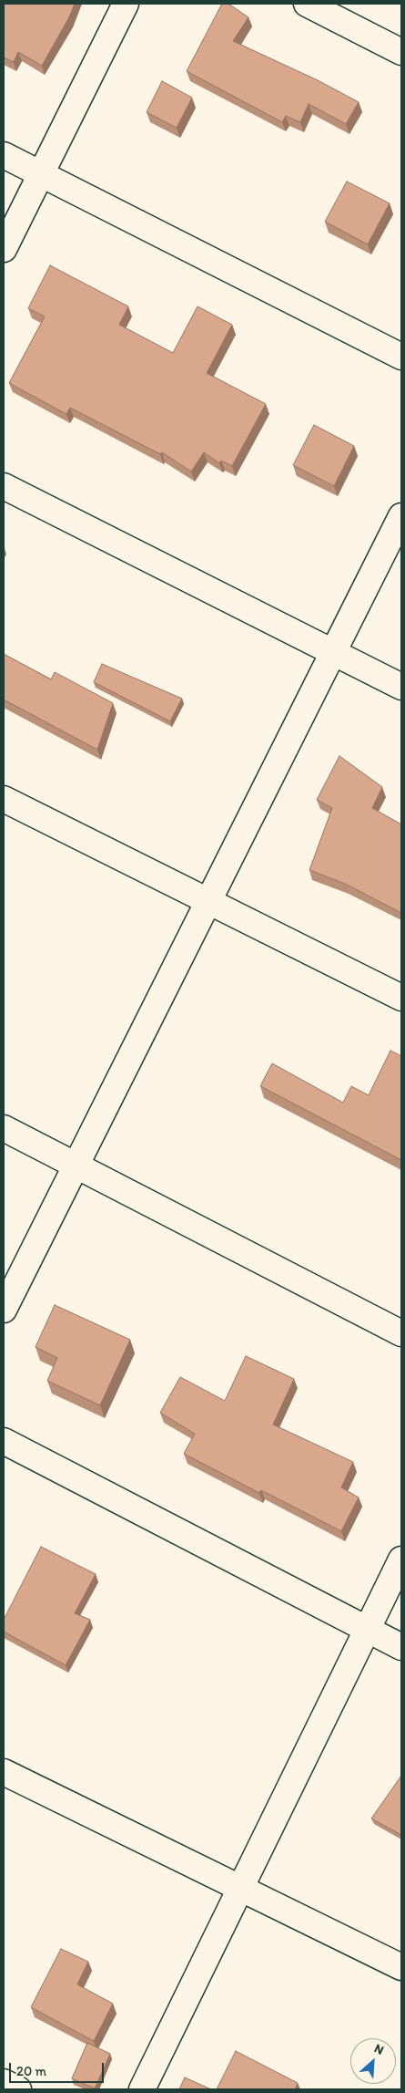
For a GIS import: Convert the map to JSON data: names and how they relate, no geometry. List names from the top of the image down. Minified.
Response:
{"scale_bar":"20 m","north":"top right"}
